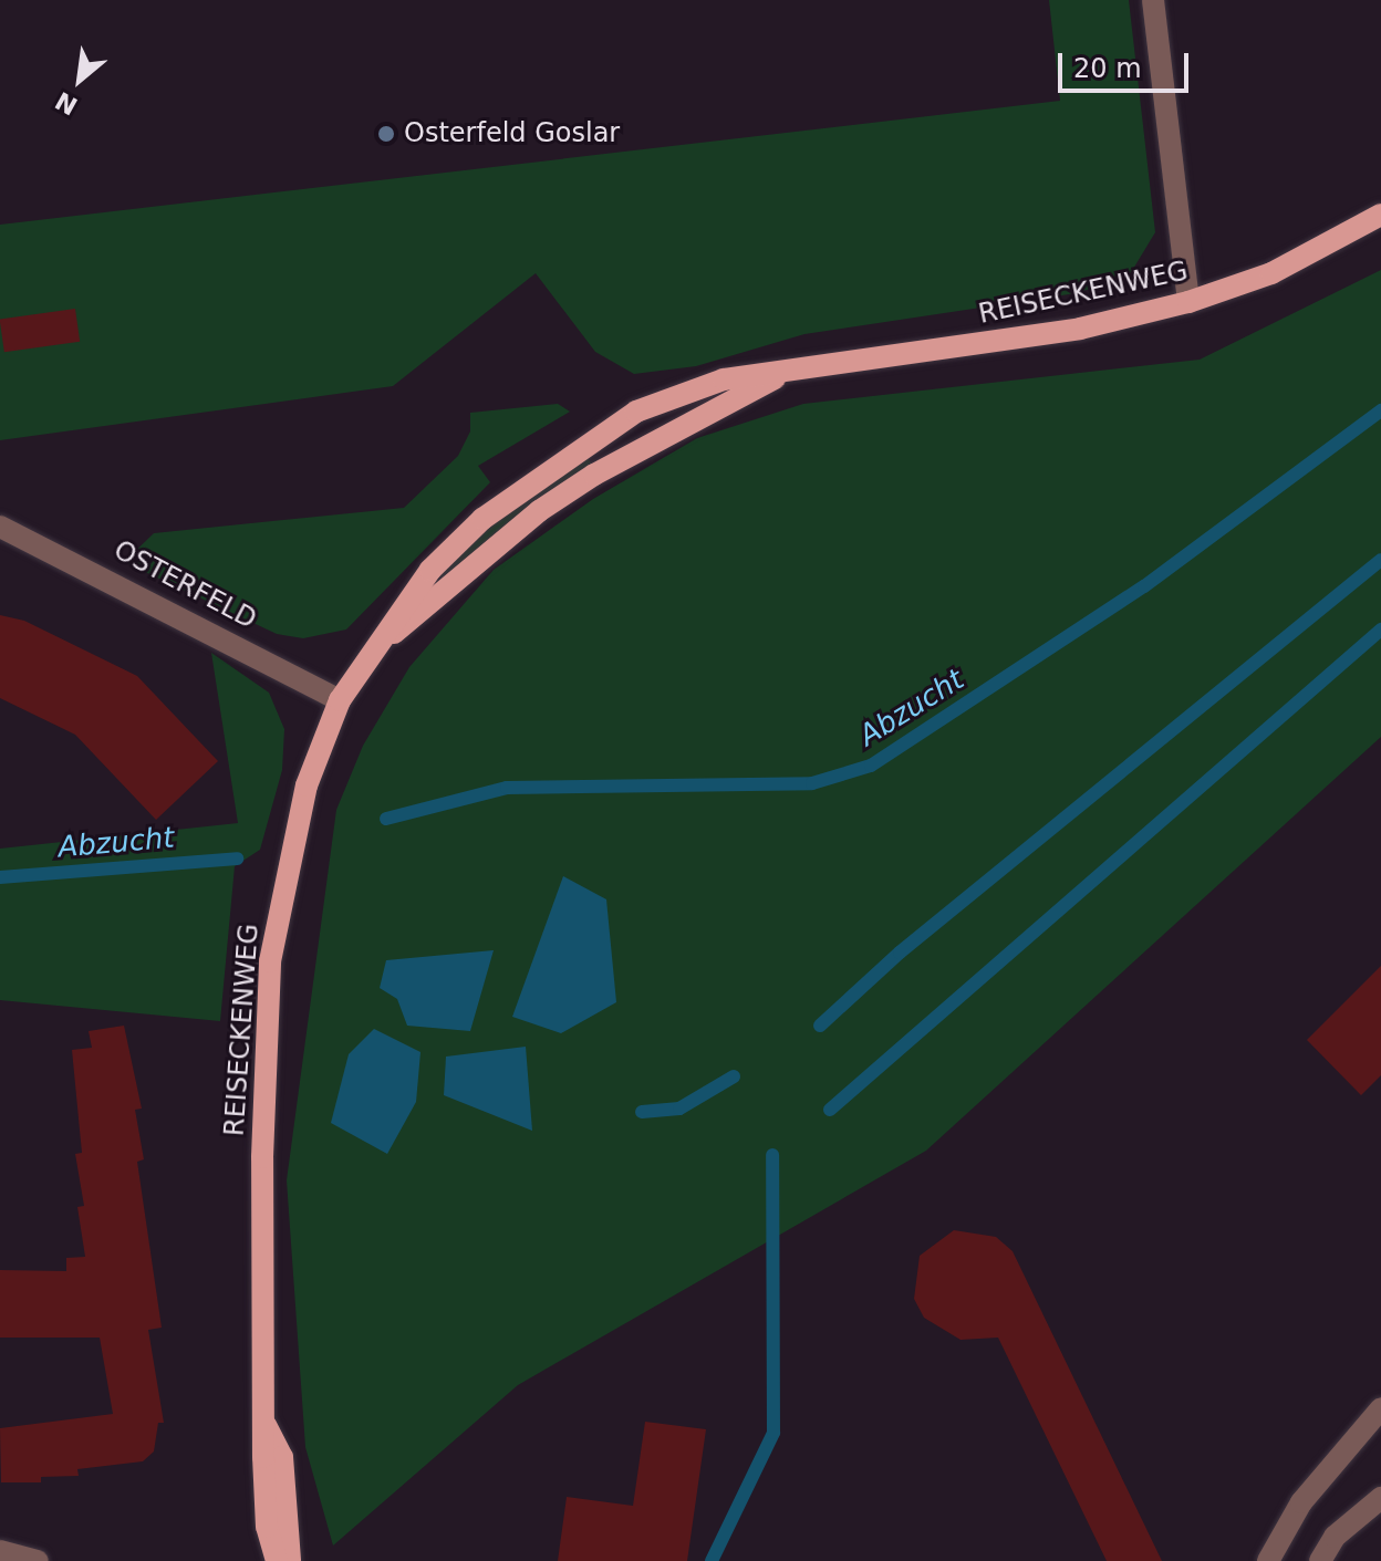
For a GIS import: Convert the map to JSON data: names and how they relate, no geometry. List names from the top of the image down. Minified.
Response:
{"streets":{"main road":["REISECKENWEG"],"street":["OSTERFELD"]},"crossings":[["REISECKENWEG","OSTERFELD"]],"water":["Abzucht"],"places":["Osterfeld Goslar"],"scale_bar":"20 m","north":"bottom left"}
